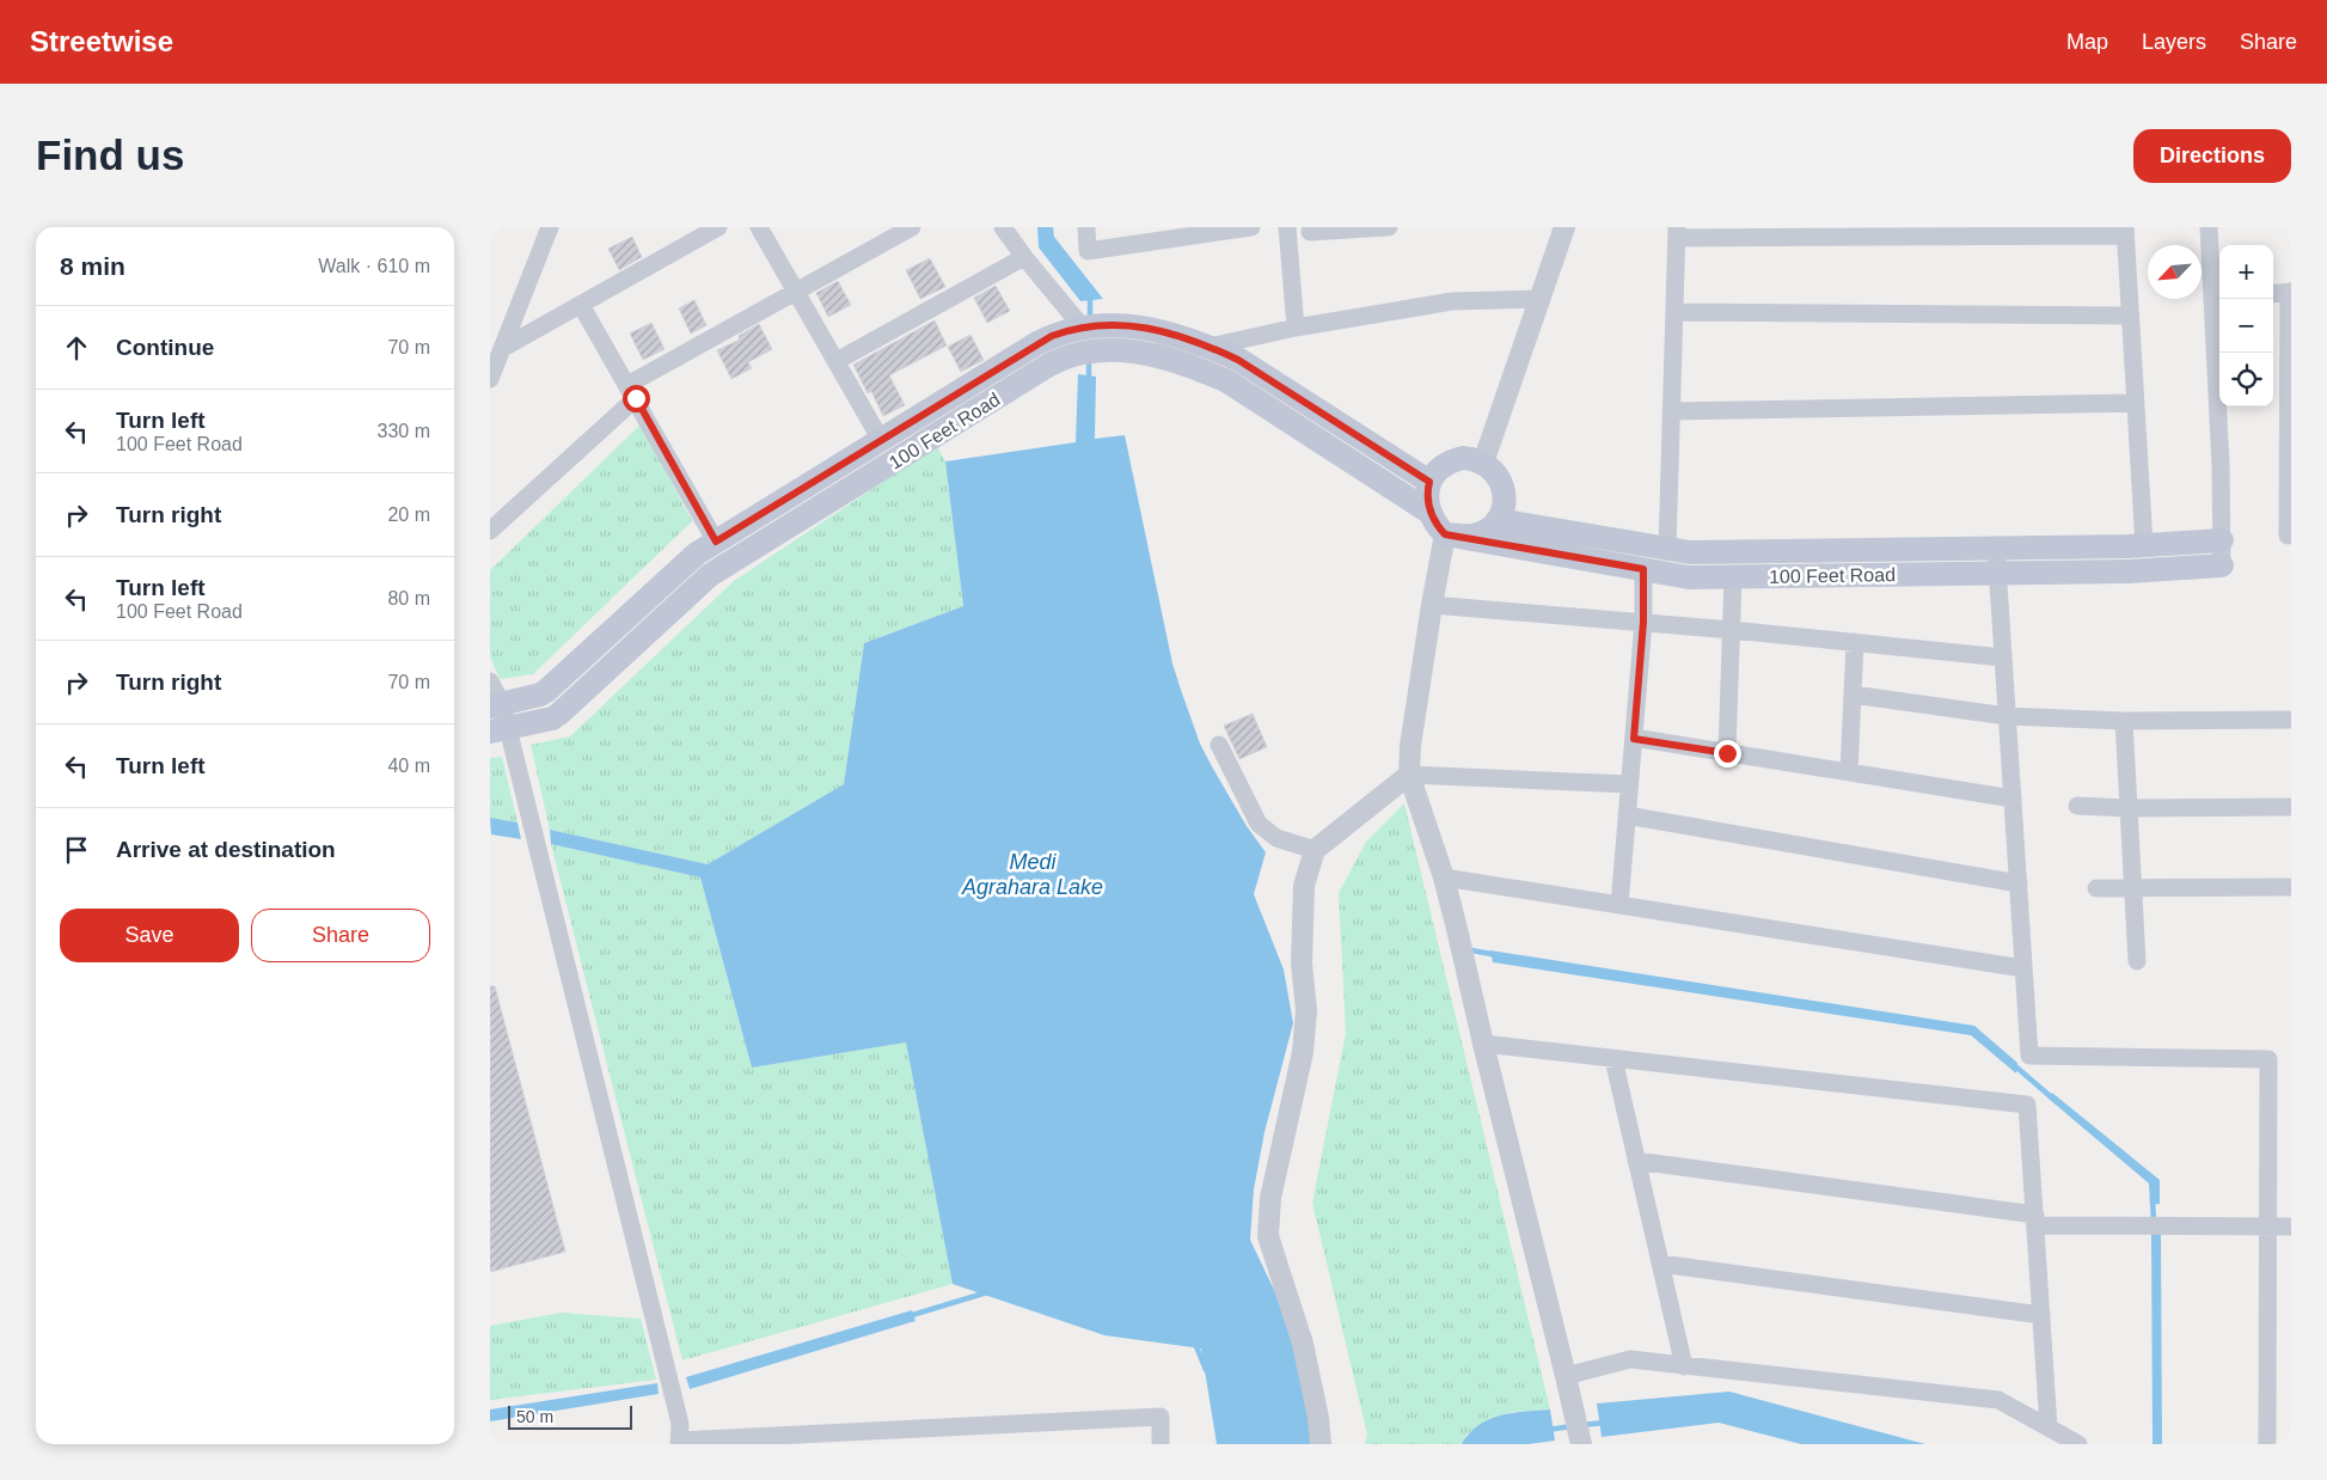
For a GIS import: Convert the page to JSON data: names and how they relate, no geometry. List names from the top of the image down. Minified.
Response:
{"streets":{"main road":["100 Feet Road"]},"water":["Medi Agrahara Lake"],"scale_bar":"50 m","north":"bottom left","page":{"header":"Streetwise","nav":["Map","Layers","Share"],"buttons":["Directions",["Save","Share"]],"title":"Find us","heading":["8 min","Walk · 610 m"],"map_buttons":["+","−"],"list":[["Continue","70 m"],["Turn left","100 Feet Road","330 m"],["Turn right","20 m"],["Turn left","100 Feet Road","80 m"],["Turn right","70 m"],["Turn left","40 m"],"Arrive at destination"],"scale":"50 m"}}
